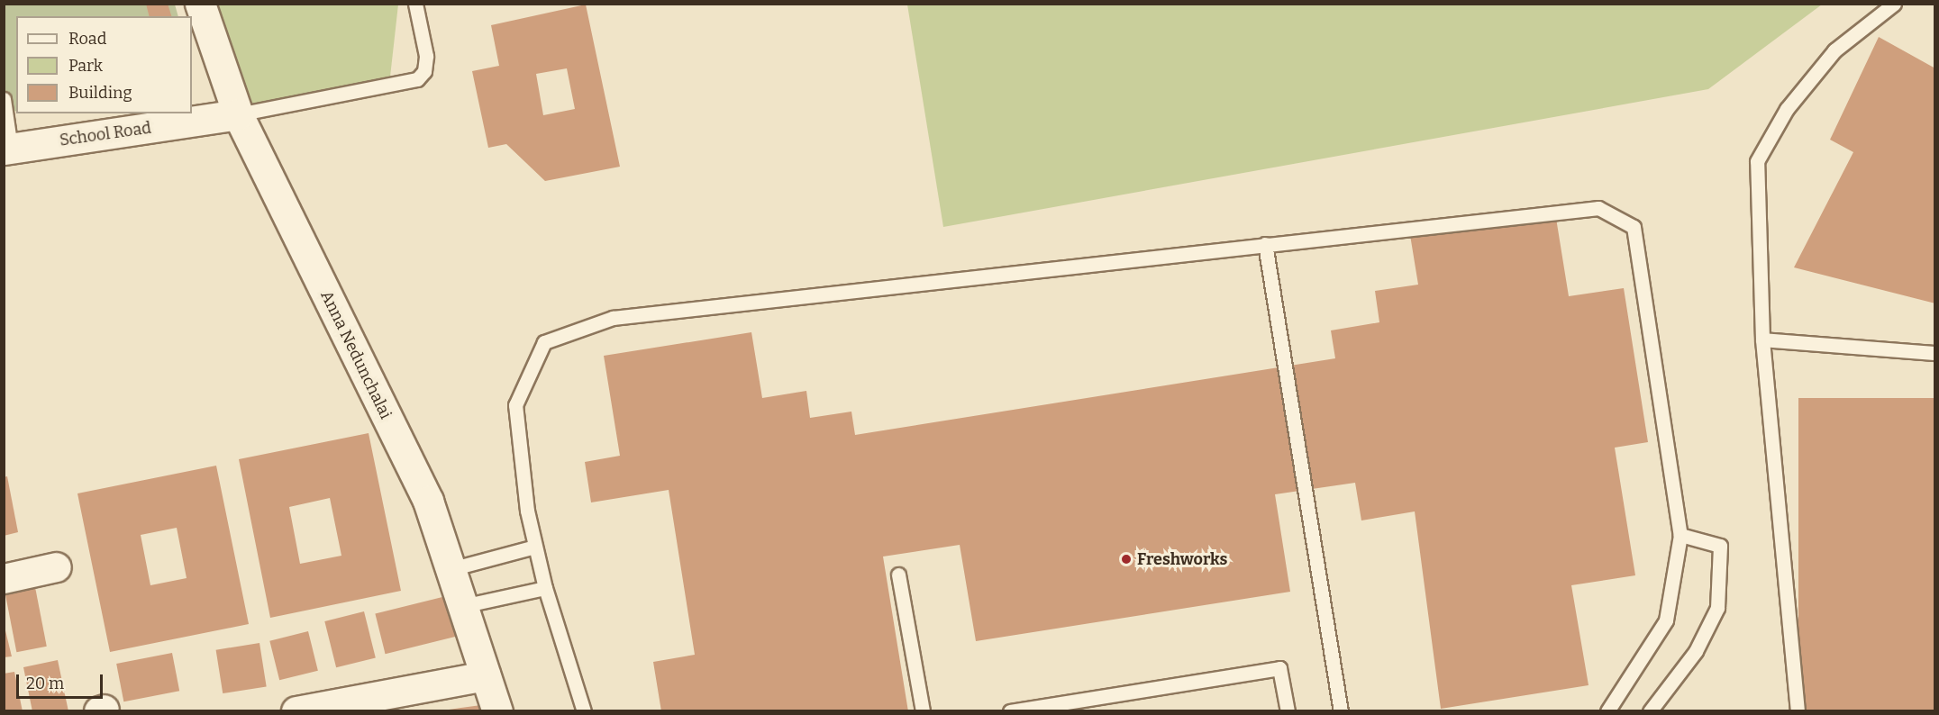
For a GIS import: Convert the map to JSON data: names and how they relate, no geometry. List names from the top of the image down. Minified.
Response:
{"streets":{"street":["School Road","Anna Nedunchalai"]},"crossings":[["School Road","Anna Nedunchalai"]],"places":["Freshworks"],"legend":["Road","Park","Building"],"scale_bar":"20 m"}
